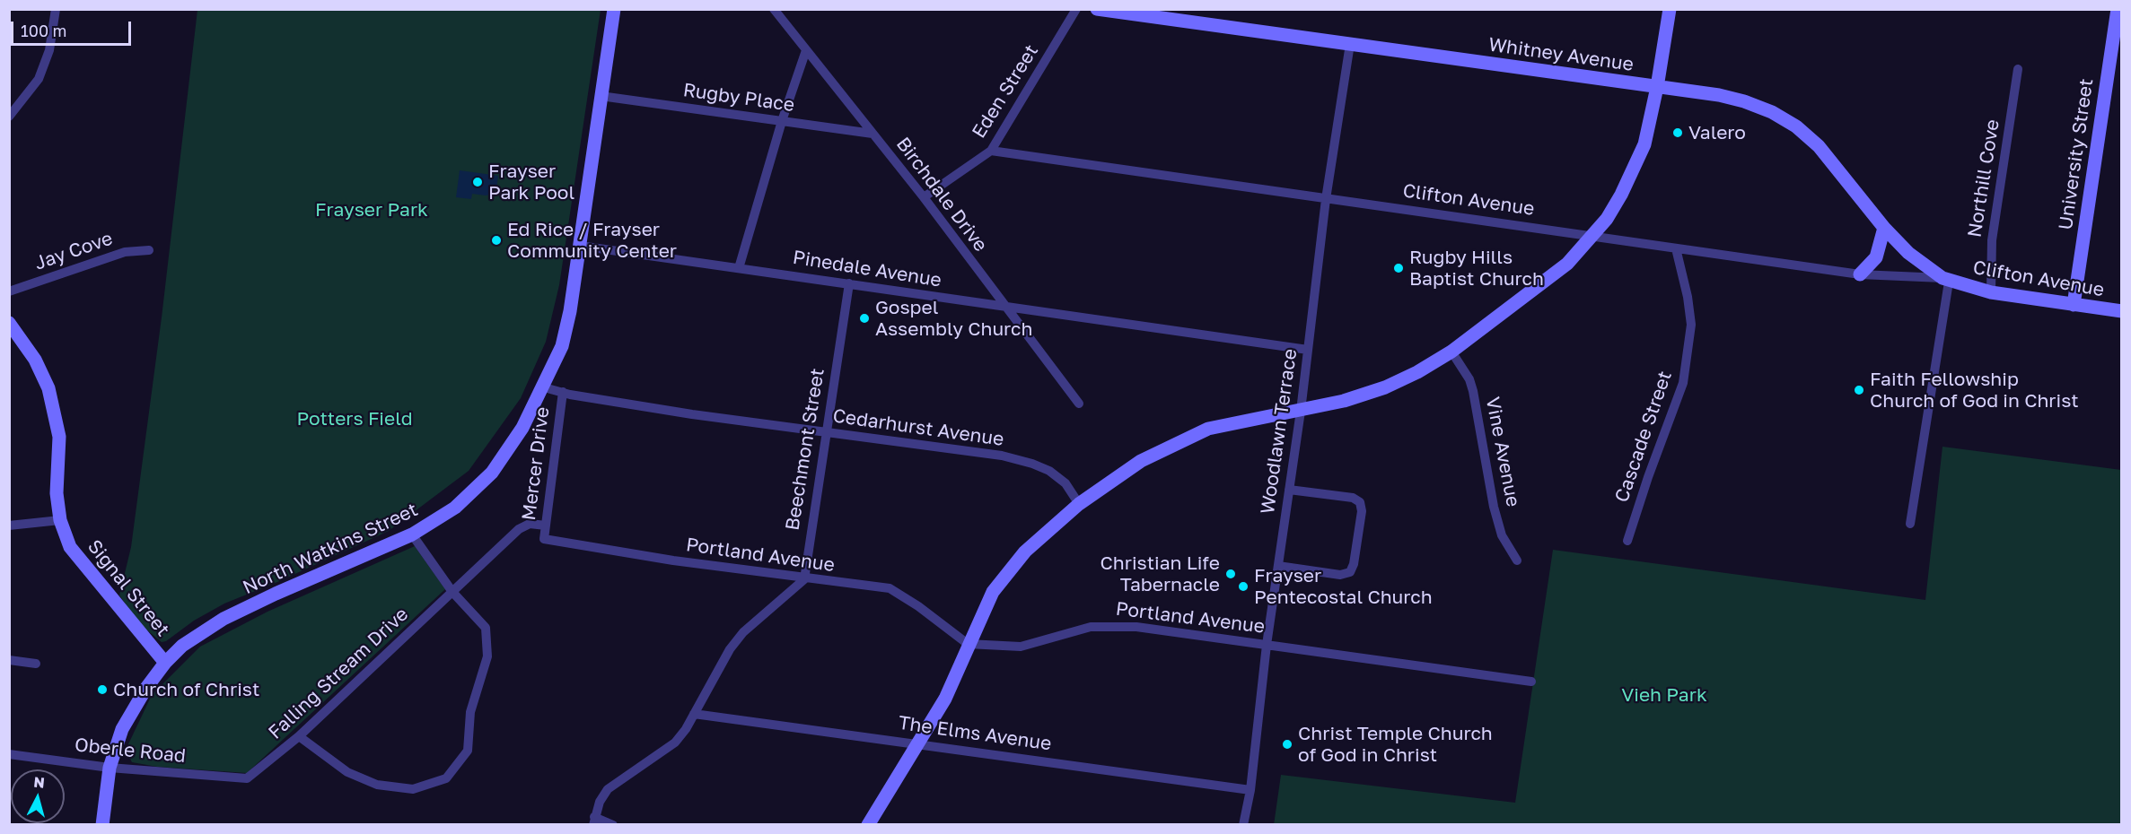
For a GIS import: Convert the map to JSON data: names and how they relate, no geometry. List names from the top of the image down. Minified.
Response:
{"streets":{"main road":["Whitney Avenue","University Street","Clifton Avenue","North Watkins Street","Signal Street"],"street":["Eden Street","Rugby Place","Northill Cove","Birchdale Drive","Jay Cove","Pinedale Avenue","Cedarhurst Avenue","Woodlawn Terrace","Cascade Street","Beechmont Street","Vine Avenue","Mercer Drive","Portland Avenue","Falling Stream Drive","The Elms Avenue","Oberle Road"]},"crossings":[["Whitney Avenue","Clifton Avenue"],["Whitney Avenue","Woodlawn Terrace"],["Eden Street","Birchdale Drive"],["Eden Street","Clifton Avenue"],["Rugby Place","Birchdale Drive"],["Rugby Place","North Watkins Street"],["University Street","Clifton Avenue"],["Northill Cove","Clifton Avenue"],["Birchdale Drive","Pinedale Avenue"],["Clifton Avenue","Woodlawn Terrace"],["Clifton Avenue","Cascade Street"],["Pinedale Avenue","Woodlawn Terrace"],["Pinedale Avenue","Beechmont Street"],["Pinedale Avenue","North Watkins Street"],["Cedarhurst Avenue","Beechmont Street"],["Cedarhurst Avenue","Mercer Drive"],["Cedarhurst Avenue","North Watkins Street"],["Woodlawn Terrace","Portland Avenue"],["Woodlawn Terrace","The Elms Avenue"],["Beechmont Street","Portland Avenue"],["Mercer Drive","Portland Avenue"],["Mercer Drive","Falling Stream Drive"],["North Watkins Street","Signal Street"],["North Watkins Street","Oberle Road"],["Falling Stream Drive","Oberle Road"]],"parks":["Frayser Park","Potters Field","Vieh Park"],"places":["Valero","Frayser Park Pool","Ed Rice / Frayser Community Center","Rugby Hills Baptist Church","Gospel Assembly Church","Faith Fellowship Church of God in Christ","Christian Life Tabernacle","Frayser Pentecostal Church","Church of Christ","Christ Temple Church of God in Christ"],"scale_bar":"100 m","north":"top"}
